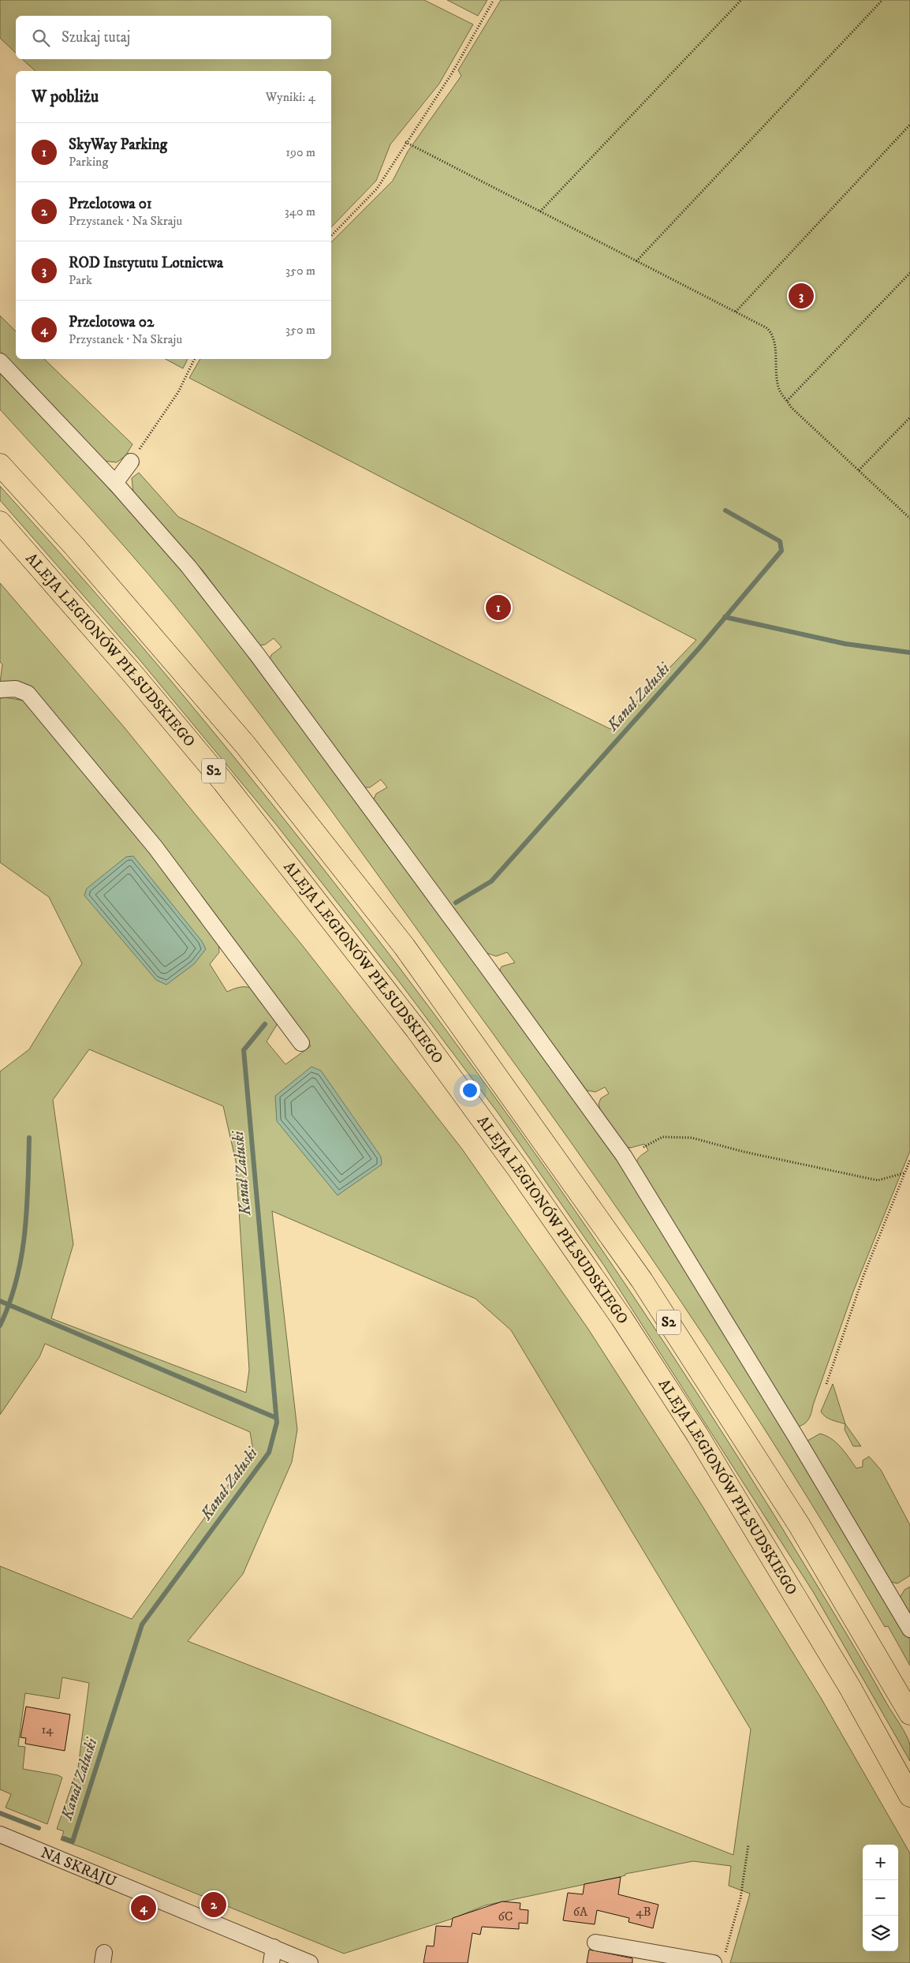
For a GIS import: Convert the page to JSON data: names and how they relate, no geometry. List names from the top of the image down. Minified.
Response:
{"streets":{"highway":["ALEJA LEGIONÓW PIŁSUDSKIEGO","S2"],"street":["NA SKRAJU"]},"water":["Kanał Załuski"],"house_numbers":["14","6A","4B","6C"],"page":{"search":"Szukaj tutaj","heading":["W pobliżu","Wyniki: 4"],"list":[{"mark":"1","name":"SkyWay Parking","note":"Parking","value":"190 m"},{"mark":"2","name":"Przelotowa 01","note":"Przystanek · Na Skraju","value":"340 m"},{"mark":"3","name":"ROD Instytutu Lotnictwa","note":"Park","value":"350 m"},{"mark":"4","name":"Przelotowa 02","note":"Przystanek · Na Skraju","value":"350 m"}],"pins":["3","1","2","4"],"map_buttons":["+","−"]}}
